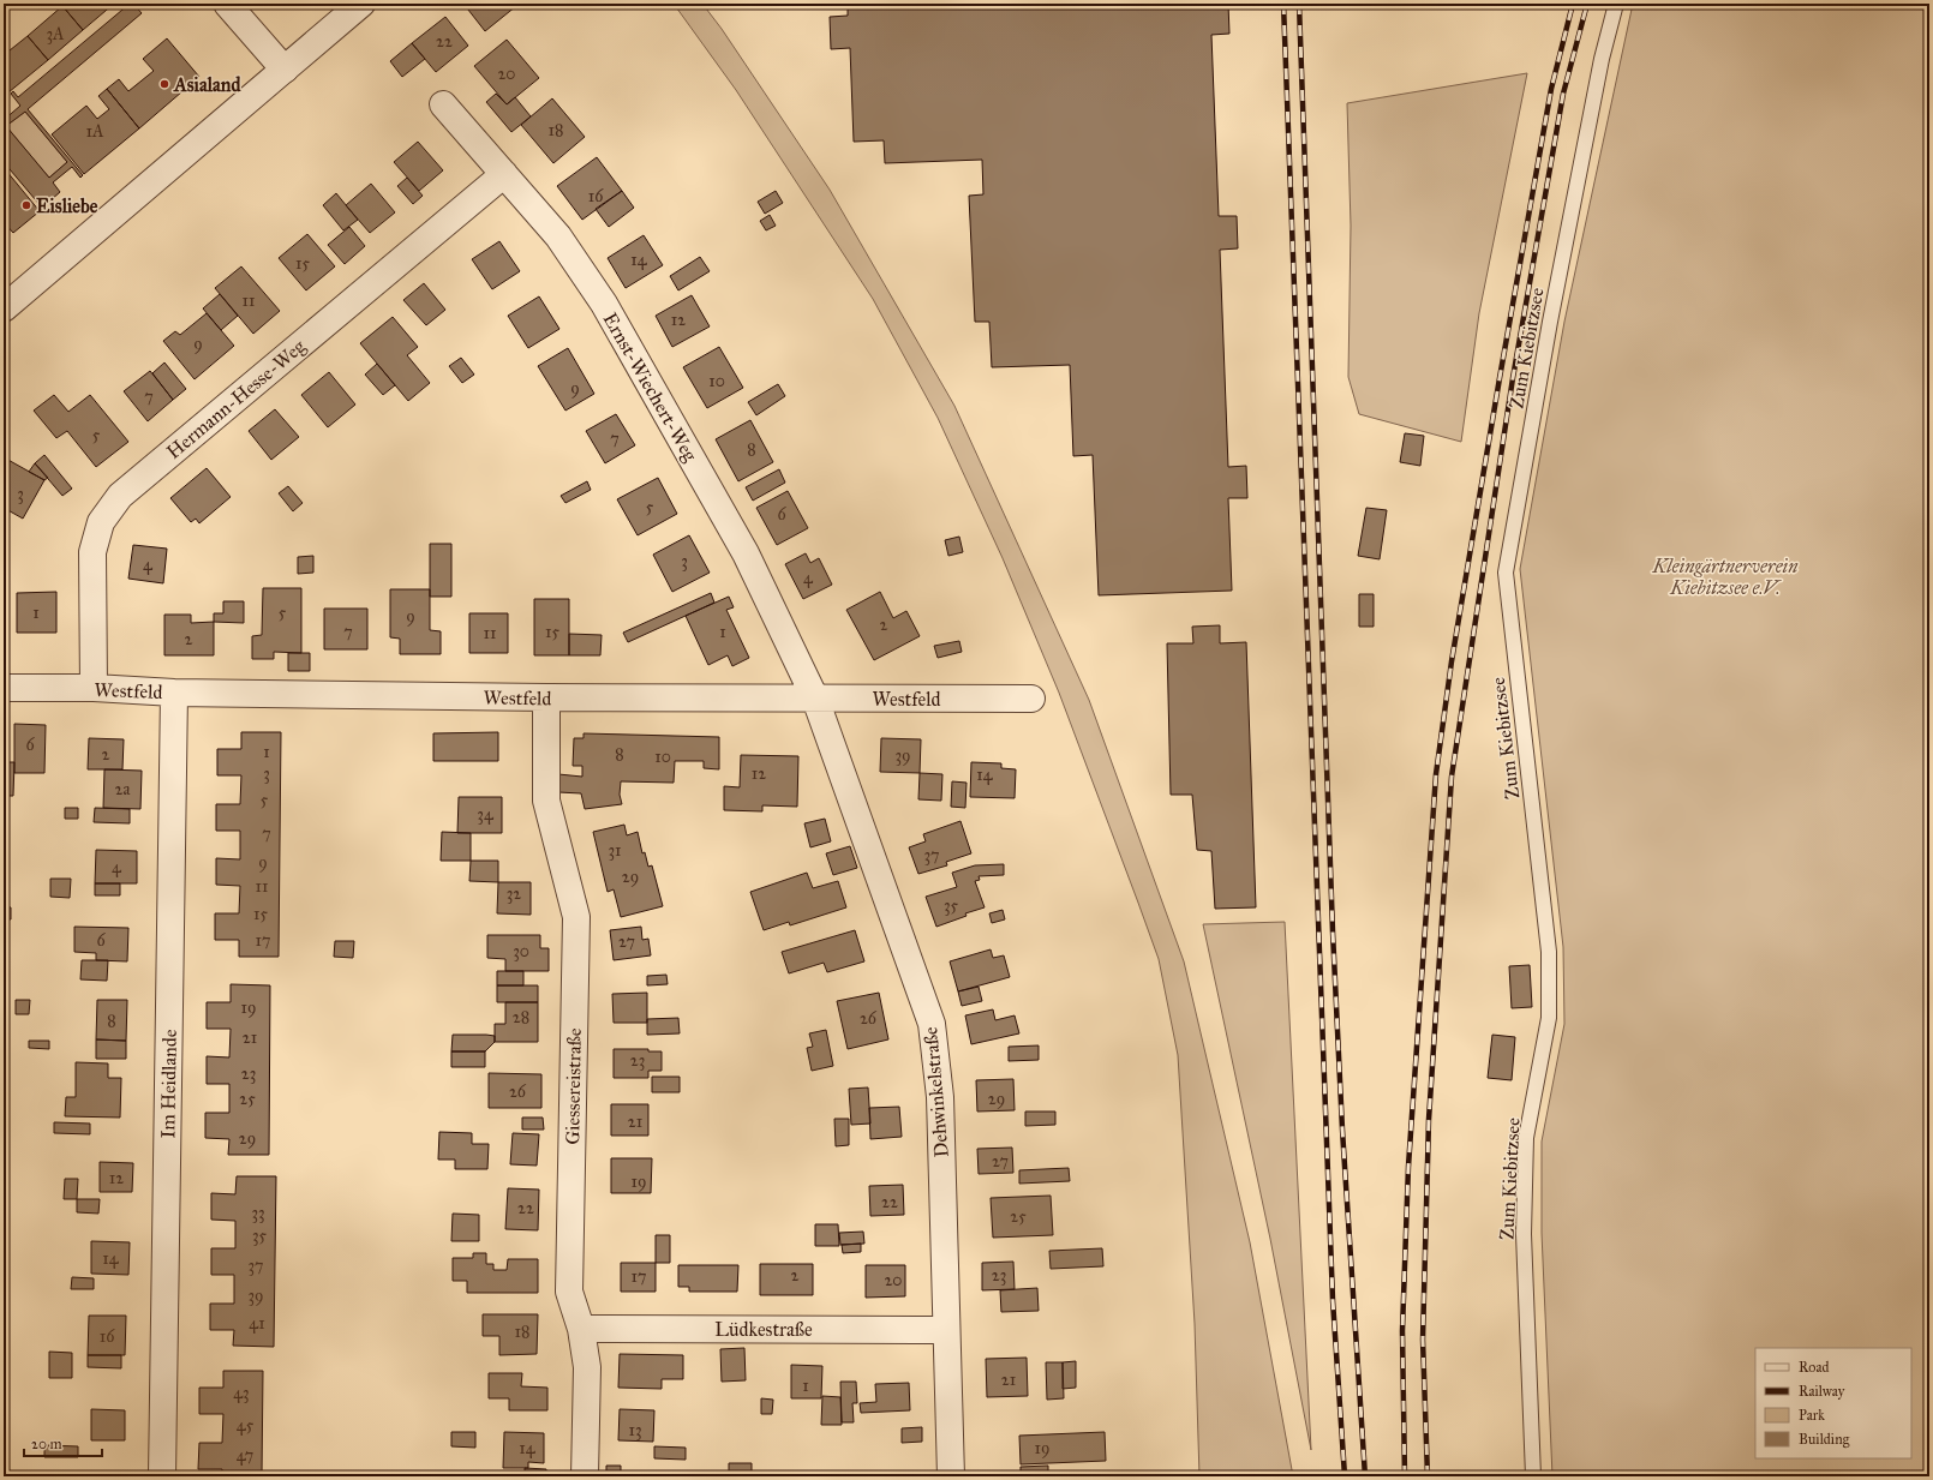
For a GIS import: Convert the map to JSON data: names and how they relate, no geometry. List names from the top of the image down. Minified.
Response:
{"streets":{"street":["Ernst-Wiechert-Weg","Hermann-Hesse-Weg","Westfeld","Im Heidlande","Giessereistraße","Dehwinkelstraße","Lüdkestraße"],"lane":["Zum Kiebitzsee"]},"crossings":[["Ernst-Wiechert-Weg","Hermann-Hesse-Weg"],["Ernst-Wiechert-Weg","Westfeld"],["Ernst-Wiechert-Weg","Dehwinkelstraße"],["Hermann-Hesse-Weg","Westfeld"],["Westfeld","Im Heidlande"],["Westfeld","Giessereistraße"],["Westfeld","Dehwinkelstraße"],["Giessereistraße","Lüdkestraße"],["Dehwinkelstraße","Lüdkestraße"]],"parks":["Kleingärtnerverein Kiebitzsee e.V."],"places":["Asialand","Eisliebe"],"house_numbers":["3A","22","20","18","1A","16","14","15","11","12","9","10","9","7","5","7","8","3","5","6","3","4","4","1","5","9","2","7","15","1","11","2","6","1","2","8","39","10","3","12","14","2a","5","34","7","31","37","9","4","29","11","32","35","15","6","17","27","30","19","28","26","8","21","23","23","26","25","29","21","29","27","12","19","22","22","33","25","35","14","37","2","23","17","20","39","41","18","16","21","1","43","45","13","14","19","47"],"legend":["Road","Railway","Park","Building"],"scale_bar":"20 m"}
